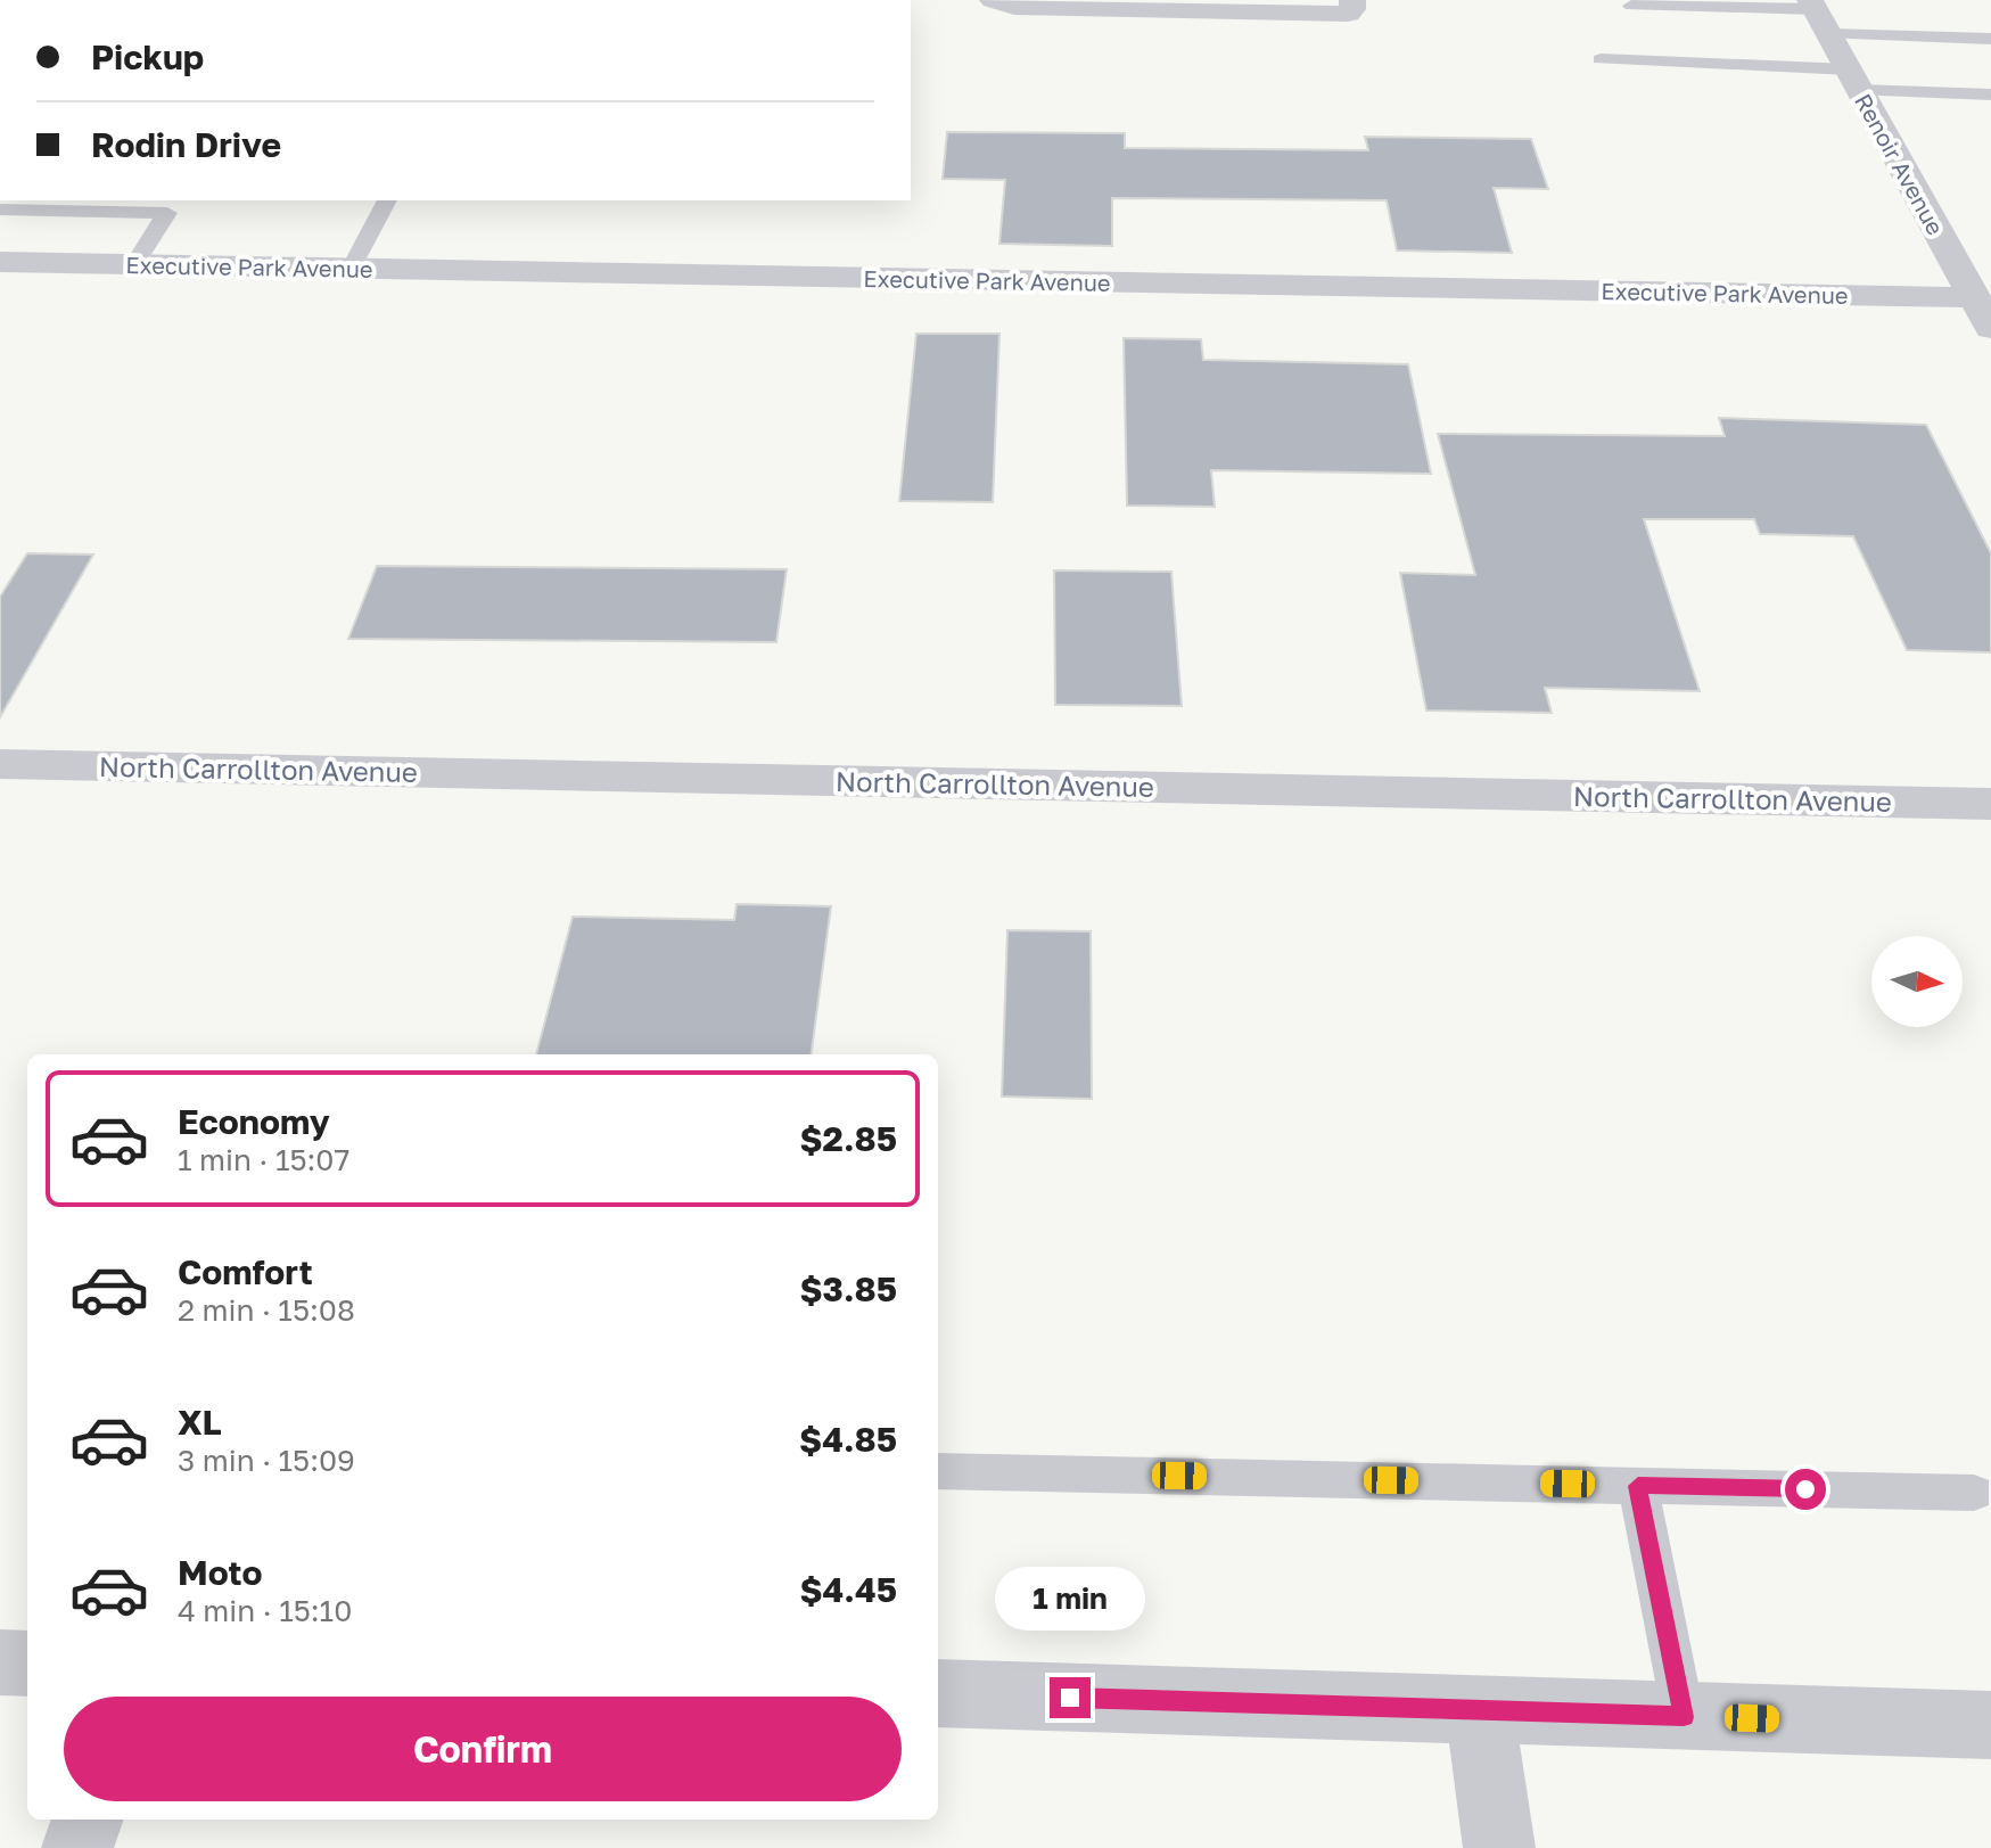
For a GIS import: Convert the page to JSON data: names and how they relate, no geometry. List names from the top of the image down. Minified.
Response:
{"streets":{"street":["Renoir Avenue","Executive Park Avenue","North Carrollton Avenue"]},"crossings":[["Renoir Avenue","Executive Park Avenue"]],"north":"right","page":{"banner":["Pickup","Rodin Drive"],"list":[{"name":"Economy","note":"1 min · 15:07","value":"$2.85"},{"name":"Comfort","note":"2 min · 15:08","value":"$3.85"},{"name":"XL","note":"3 min · 15:09","value":"$4.85"},{"name":"Moto","note":"4 min · 15:10","value":"$4.45"}],"bubble":"1 min","buttons":"Confirm"}}
